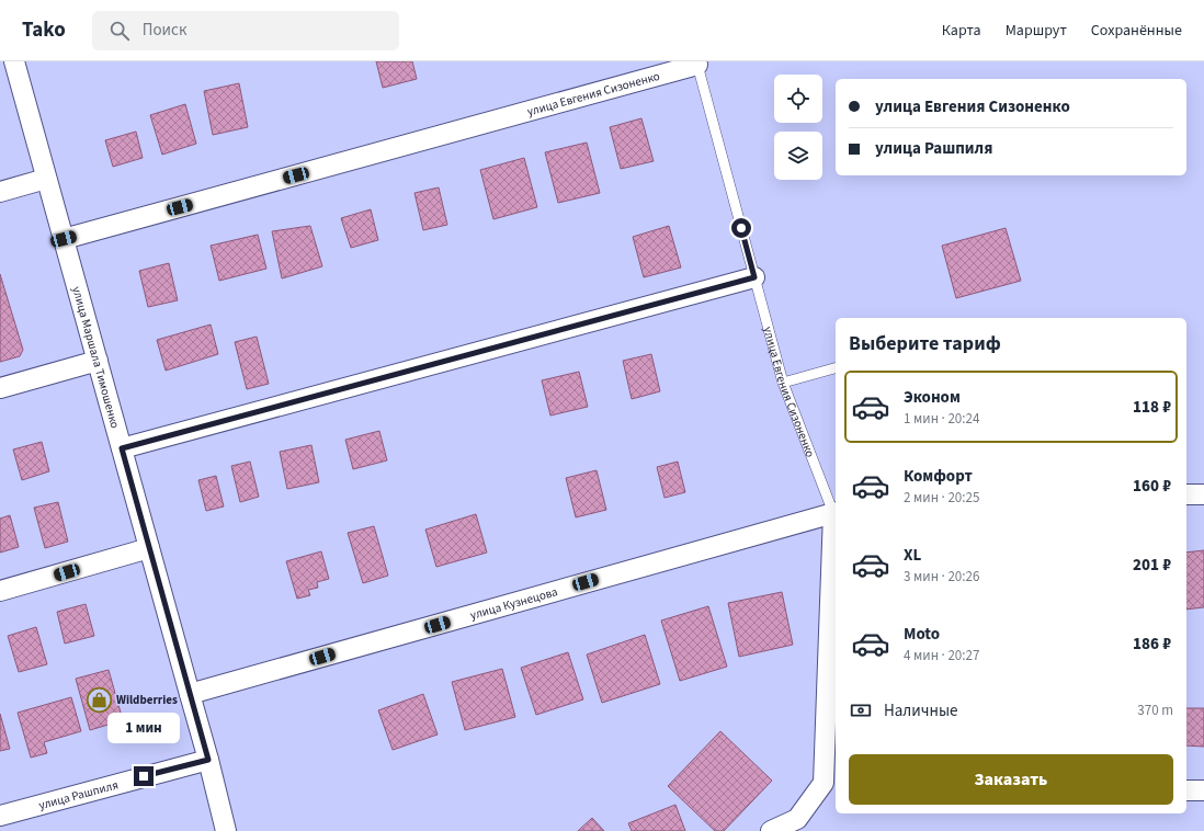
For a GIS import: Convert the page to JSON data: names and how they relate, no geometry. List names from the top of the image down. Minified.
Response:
{"streets":{"street":["улица Евгения Сизоненко","улица Маршала Тимошенко","улица Кузнецова","улица Рашпиля"]},"crossings":[["улица Евгения Сизоненко","улица Маршала Тимошенко"],["улица Евгения Сизоненко","улица Кузнецова"],["улица Маршала Тимошенко","улица Кузнецова"],["улица Маршала Тимошенко","улица Рашпиля"]],"places":{"shop":["Wildberries"]},"page":{"header":"Tako","search":"Поиск","nav":["Карта","Маршрут","Сохранённые"],"banner":["улица Евгения Сизоненко","улица Рашпиля"],"heading":"Выберите тариф","list":[{"name":"Эконом","note":"1 мин · 20:24","value":"118 ₽"},{"name":"Комфорт","note":"2 мин · 20:25","value":"160 ₽"},{"name":"XL","note":"3 мин · 20:26","value":"201 ₽"},{"name":"Moto","note":"4 мин · 20:27","value":"186 ₽"}],"pay":["Наличные","370 m"],"bubble":"1 мин","buttons":"Заказать"}}
